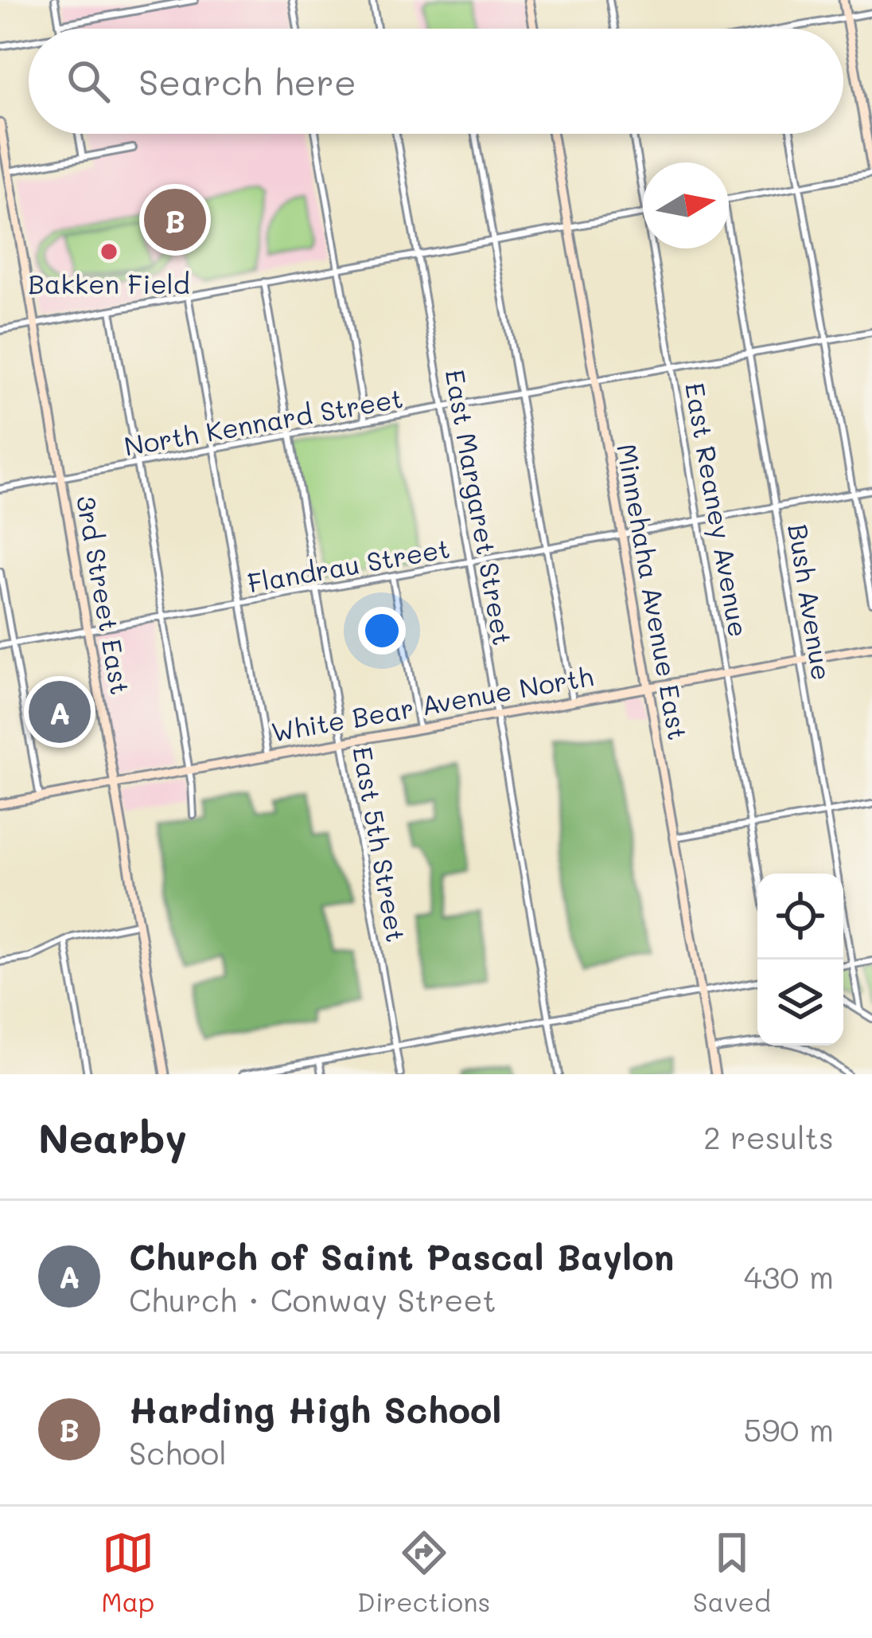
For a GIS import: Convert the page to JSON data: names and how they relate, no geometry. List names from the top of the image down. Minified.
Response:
{"streets":{"main road":["Minnehaha Avenue East","3rd Street East","White Bear Avenue North"],"street":["North Kennard Street","East Margaret Street","East Reaney Avenue","Flandrau Street","Bush Avenue","East 5th Street"]},"crossings":[["North Kennard Street","East Margaret Street"],["North Kennard Street","East Reaney Avenue"],["North Kennard Street","Minnehaha Avenue East"],["North Kennard Street","3rd Street East"],["North Kennard Street","Bush Avenue"],["North Kennard Street","East 5th Street"],["East Margaret Street","Flandrau Street"],["East Margaret Street","White Bear Avenue North"],["East Reaney Avenue","Flandrau Street"],["East Reaney Avenue","White Bear Avenue North"],["Flandrau Street","Minnehaha Avenue East"],["Flandrau Street","3rd Street East"],["Flandrau Street","Bush Avenue"],["Flandrau Street","East 5th Street"],["Minnehaha Avenue East","White Bear Avenue North"],["3rd Street East","White Bear Avenue North"],["Bush Avenue","White Bear Avenue North"],["White Bear Avenue North","East 5th Street"]],"places":["Bakken Field"],"north":"right","page":{"search":"Search here","pins":["B","A"],"heading":["Nearby","2 results"],"list":[{"mark":"A","name":"Church of Saint Pascal Baylon","note":"Church · Conway Street","value":"430 m"},{"mark":"B","name":"Harding High School","note":"School","value":"590 m"}],"nav":["Map","Directions","Saved"]}}
